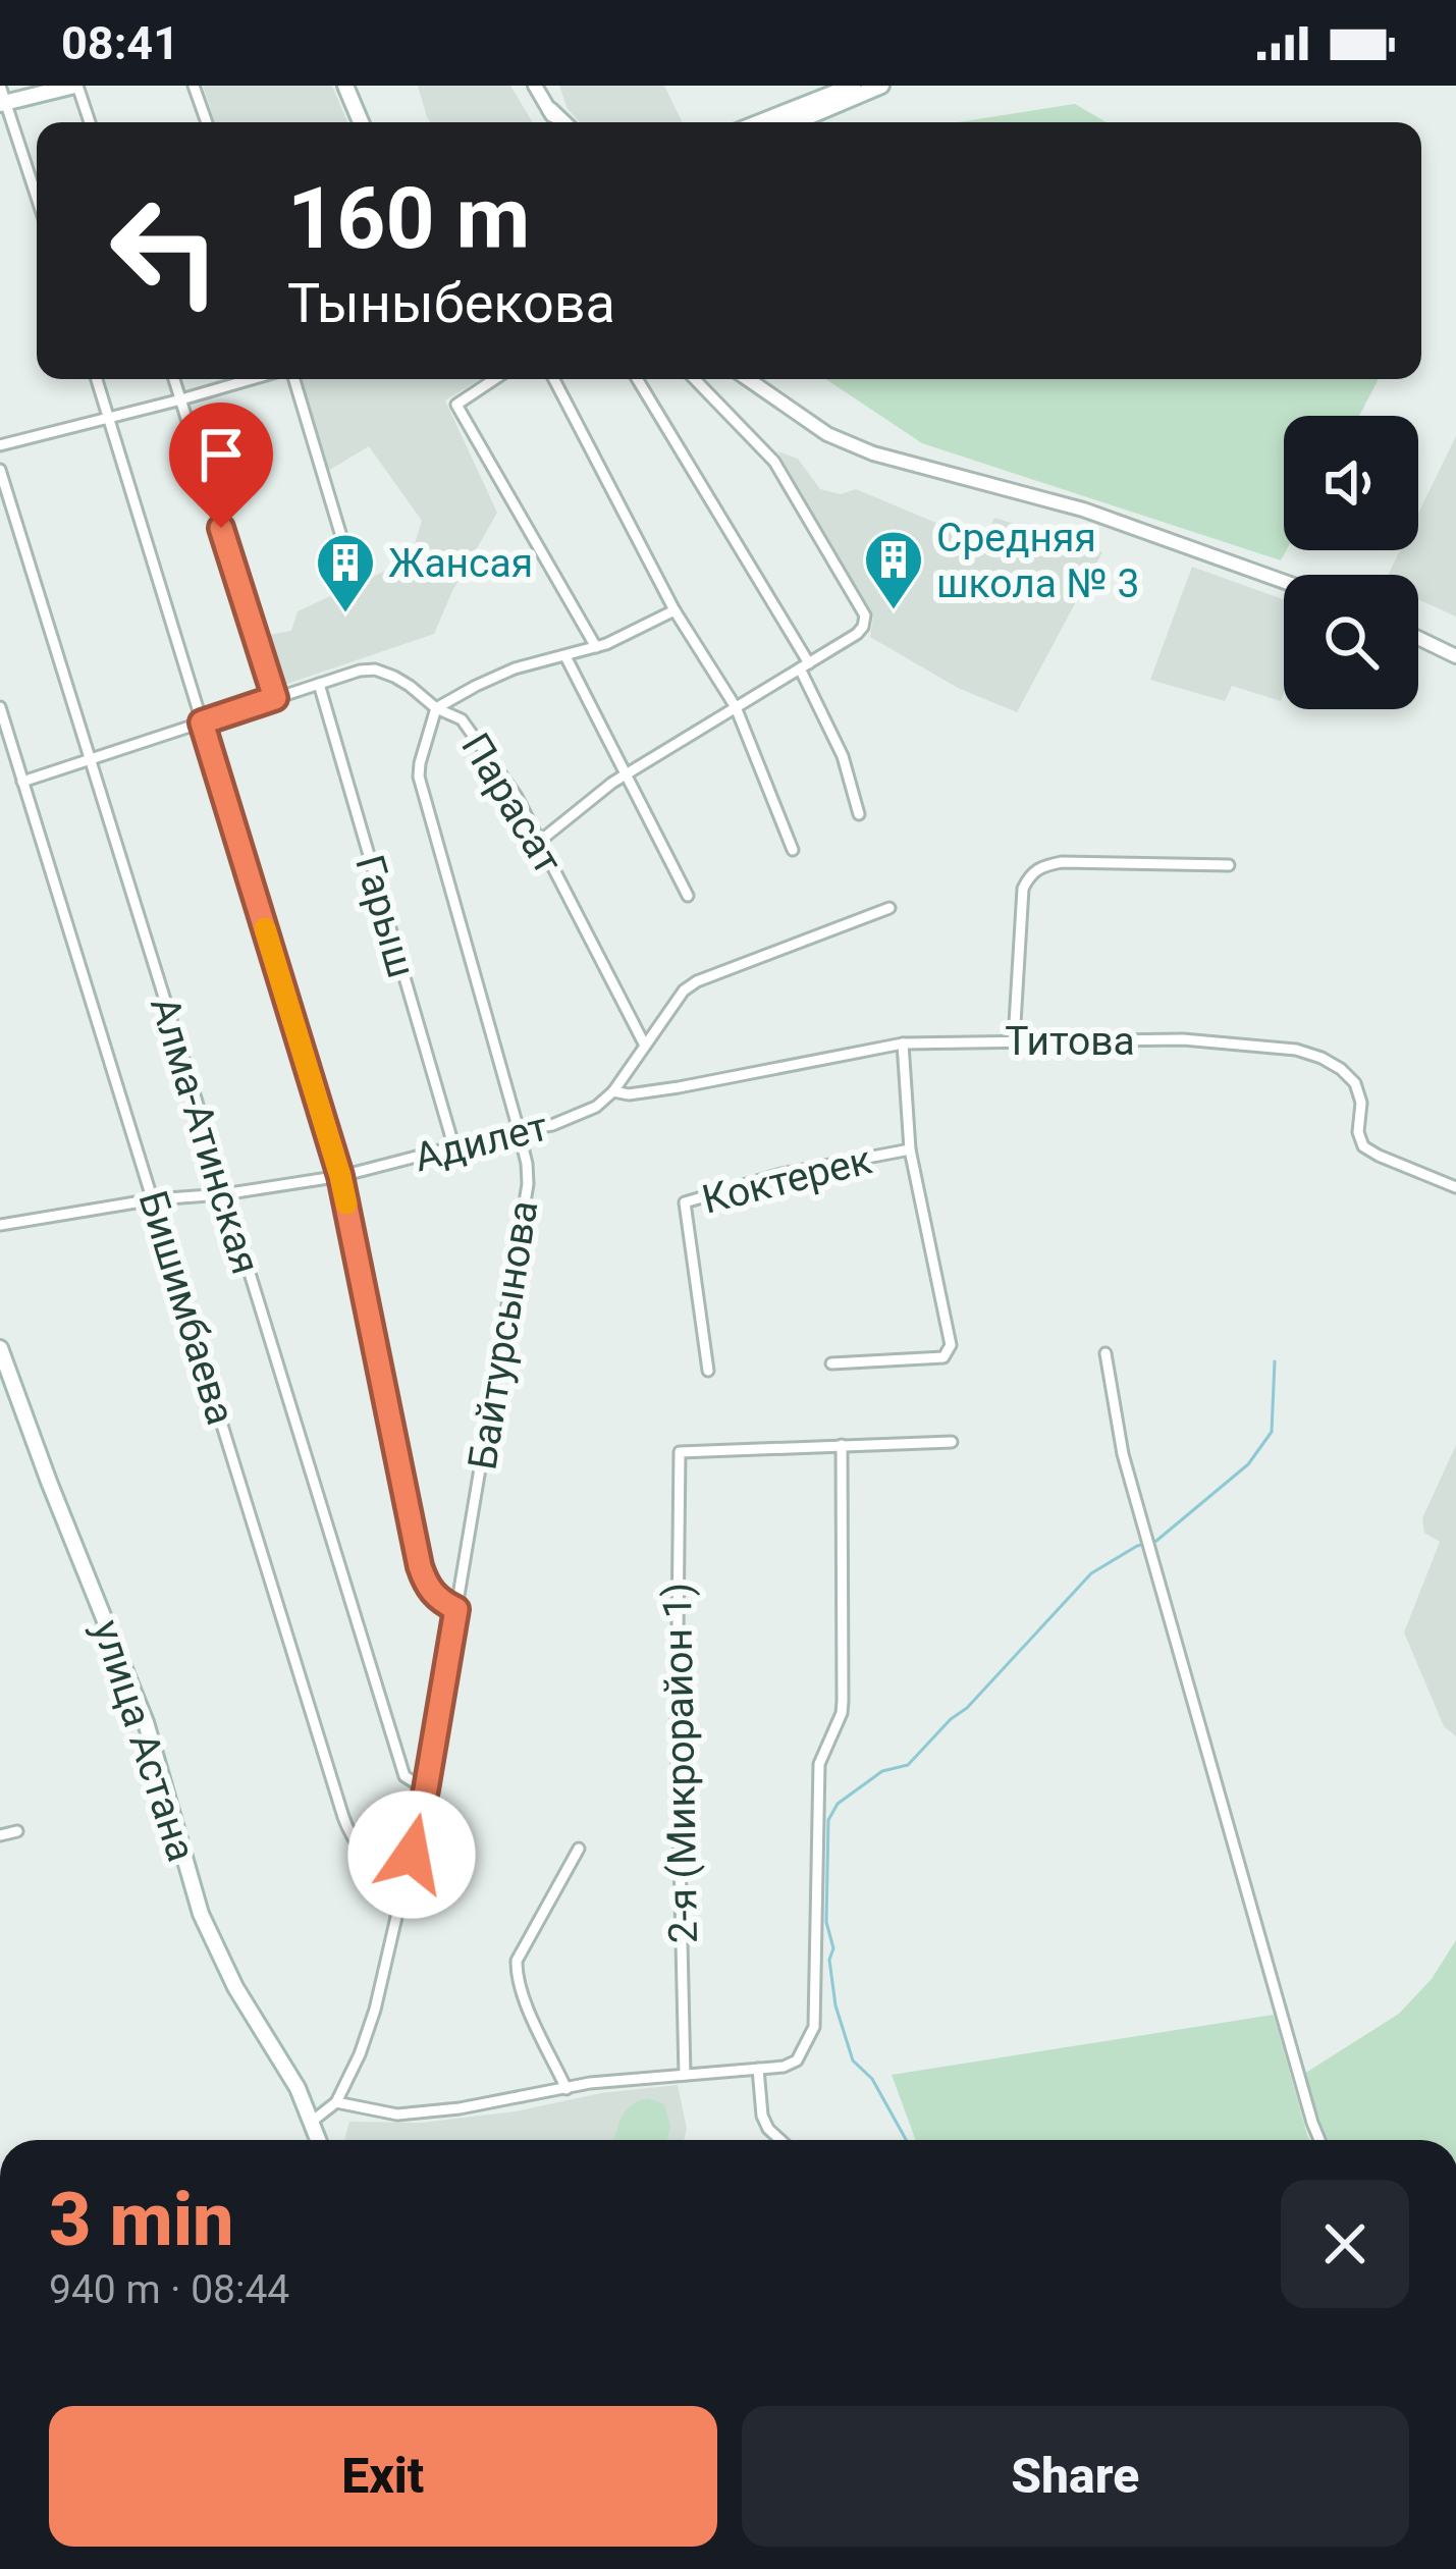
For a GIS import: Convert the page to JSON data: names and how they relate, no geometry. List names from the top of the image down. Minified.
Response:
{"streets":{"main road":["улица Астана"],"street":["Парасат","Гарыш","Титова","Алма-Атинская","Адилет","Коктерек","Бишимбаева","Байтурсынова","2-я (Микрорайон 1)"]},"crossings":[["Парасат","Гарыш"],["Парасат","Алма-Атинская"],["Парасат","Адилет"],["Парасат","Бишимбаева"],["Парасат","Байтурсынова"],["Гарыш","Адилет"],["Титова","Адилет"],["Алма-Атинская","Адилет"],["Алма-Атинская","Байтурсынова"],["Адилет","Бишимбаева"],["Адилет","Байтурсынова"],["Бишимбаева","Байтурсынова"]],"places":{"building":["Средняя школа № 3","Жансая"]},"page":{"status":"08:41","turn":["160 m","Тыныбекова"],"heading":["3 min","940 m · 08:44"],"buttons":["Exit","Share"]}}
